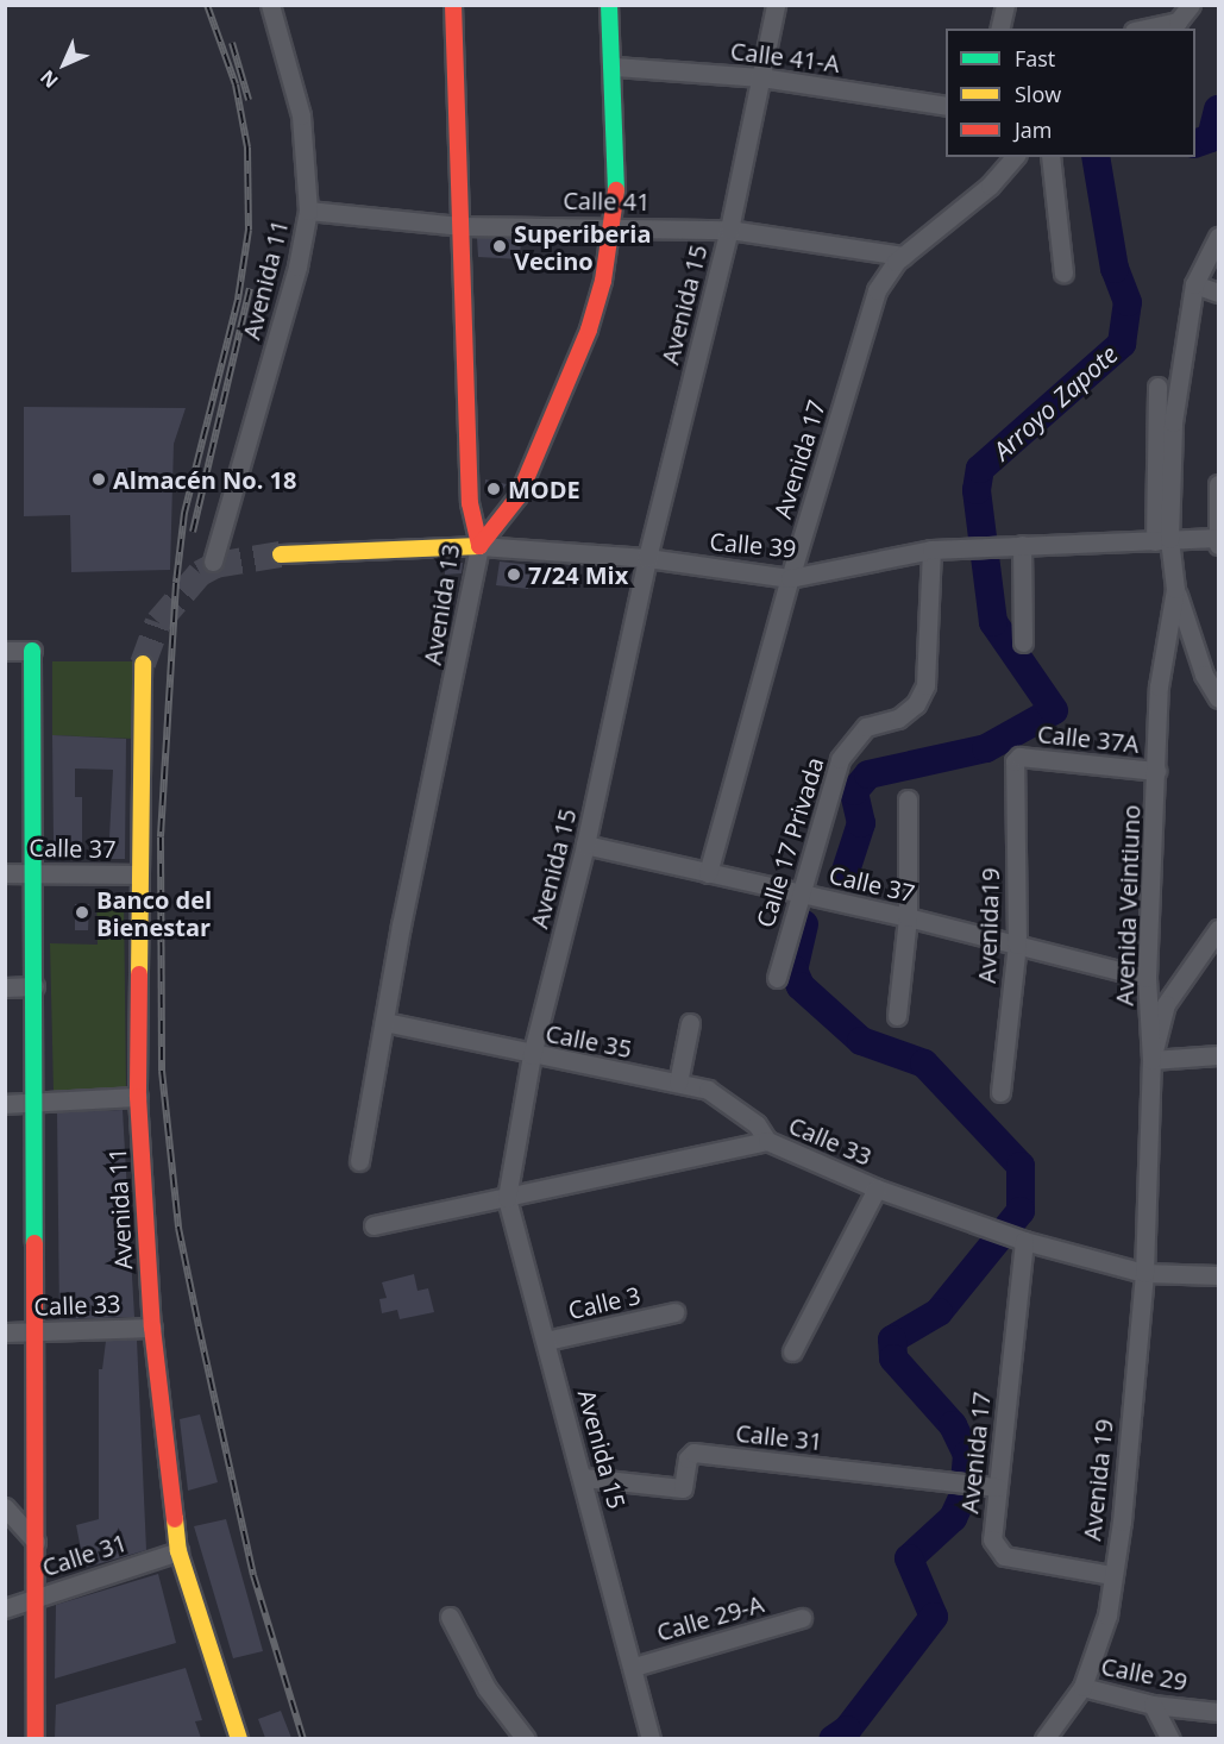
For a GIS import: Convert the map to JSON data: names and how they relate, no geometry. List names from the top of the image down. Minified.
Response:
{"streets":{"main road":["Avenida 11","Calle 39","Avenida 13"],"street":["Calle 41-A","Calle 41","Avenida 15","Avenida 17","Calle 37A","Calle 17 Privada","Calle 37","Avenida Veintiuno","Avenida19","Calle 35","Calle 33","Calle 3","Calle 31","Avenida 19","Calle 29-A","Calle 29"]},"crossings":[["Calle 41-A","Avenida 15"],["Calle 41","Avenida 11"],["Calle 41","Avenida 15"],["Calle 41","Avenida 17"],["Calle 41","Avenida 13"],["Avenida 11","Calle 37"],["Avenida 11","Calle 33"],["Avenida 11","Calle 31"],["Avenida 15","Calle 39"],["Avenida 15","Calle 37"],["Avenida 15","Calle 35"],["Avenida 15","Calle 33"],["Avenida 15","Calle 3"],["Avenida 15","Calle 31"],["Avenida 15","Calle 29-A"],["Avenida 17","Calle 39"],["Avenida 17","Calle 37"],["Avenida 17","Calle 33"],["Avenida 17","Calle 31"],["Avenida 17","Avenida 19"],["Calle 39","Avenida 13"],["Calle 39","Calle 17 Privada"],["Calle 39","Avenida Veintiuno"],["Avenida 13","Calle 35"],["Calle 37A","Avenida Veintiuno"],["Calle 37A","Avenida19"],["Calle 17 Privada","Calle 37"],["Calle 37","Avenida Veintiuno"],["Calle 37","Avenida19"],["Avenida Veintiuno","Calle 33"],["Avenida Veintiuno","Avenida 19"],["Calle 35","Calle 33"],["Calle 33","Avenida 19"],["Avenida 19","Calle 29"]],"water":["Arroyo Zapote"],"places":["Superiberia Vecino","Almacén No. 18","MODE","7/24 Mix","Banco del Bienestar"],"legend":["Fast","Slow","Jam"],"north":"bottom left"}
